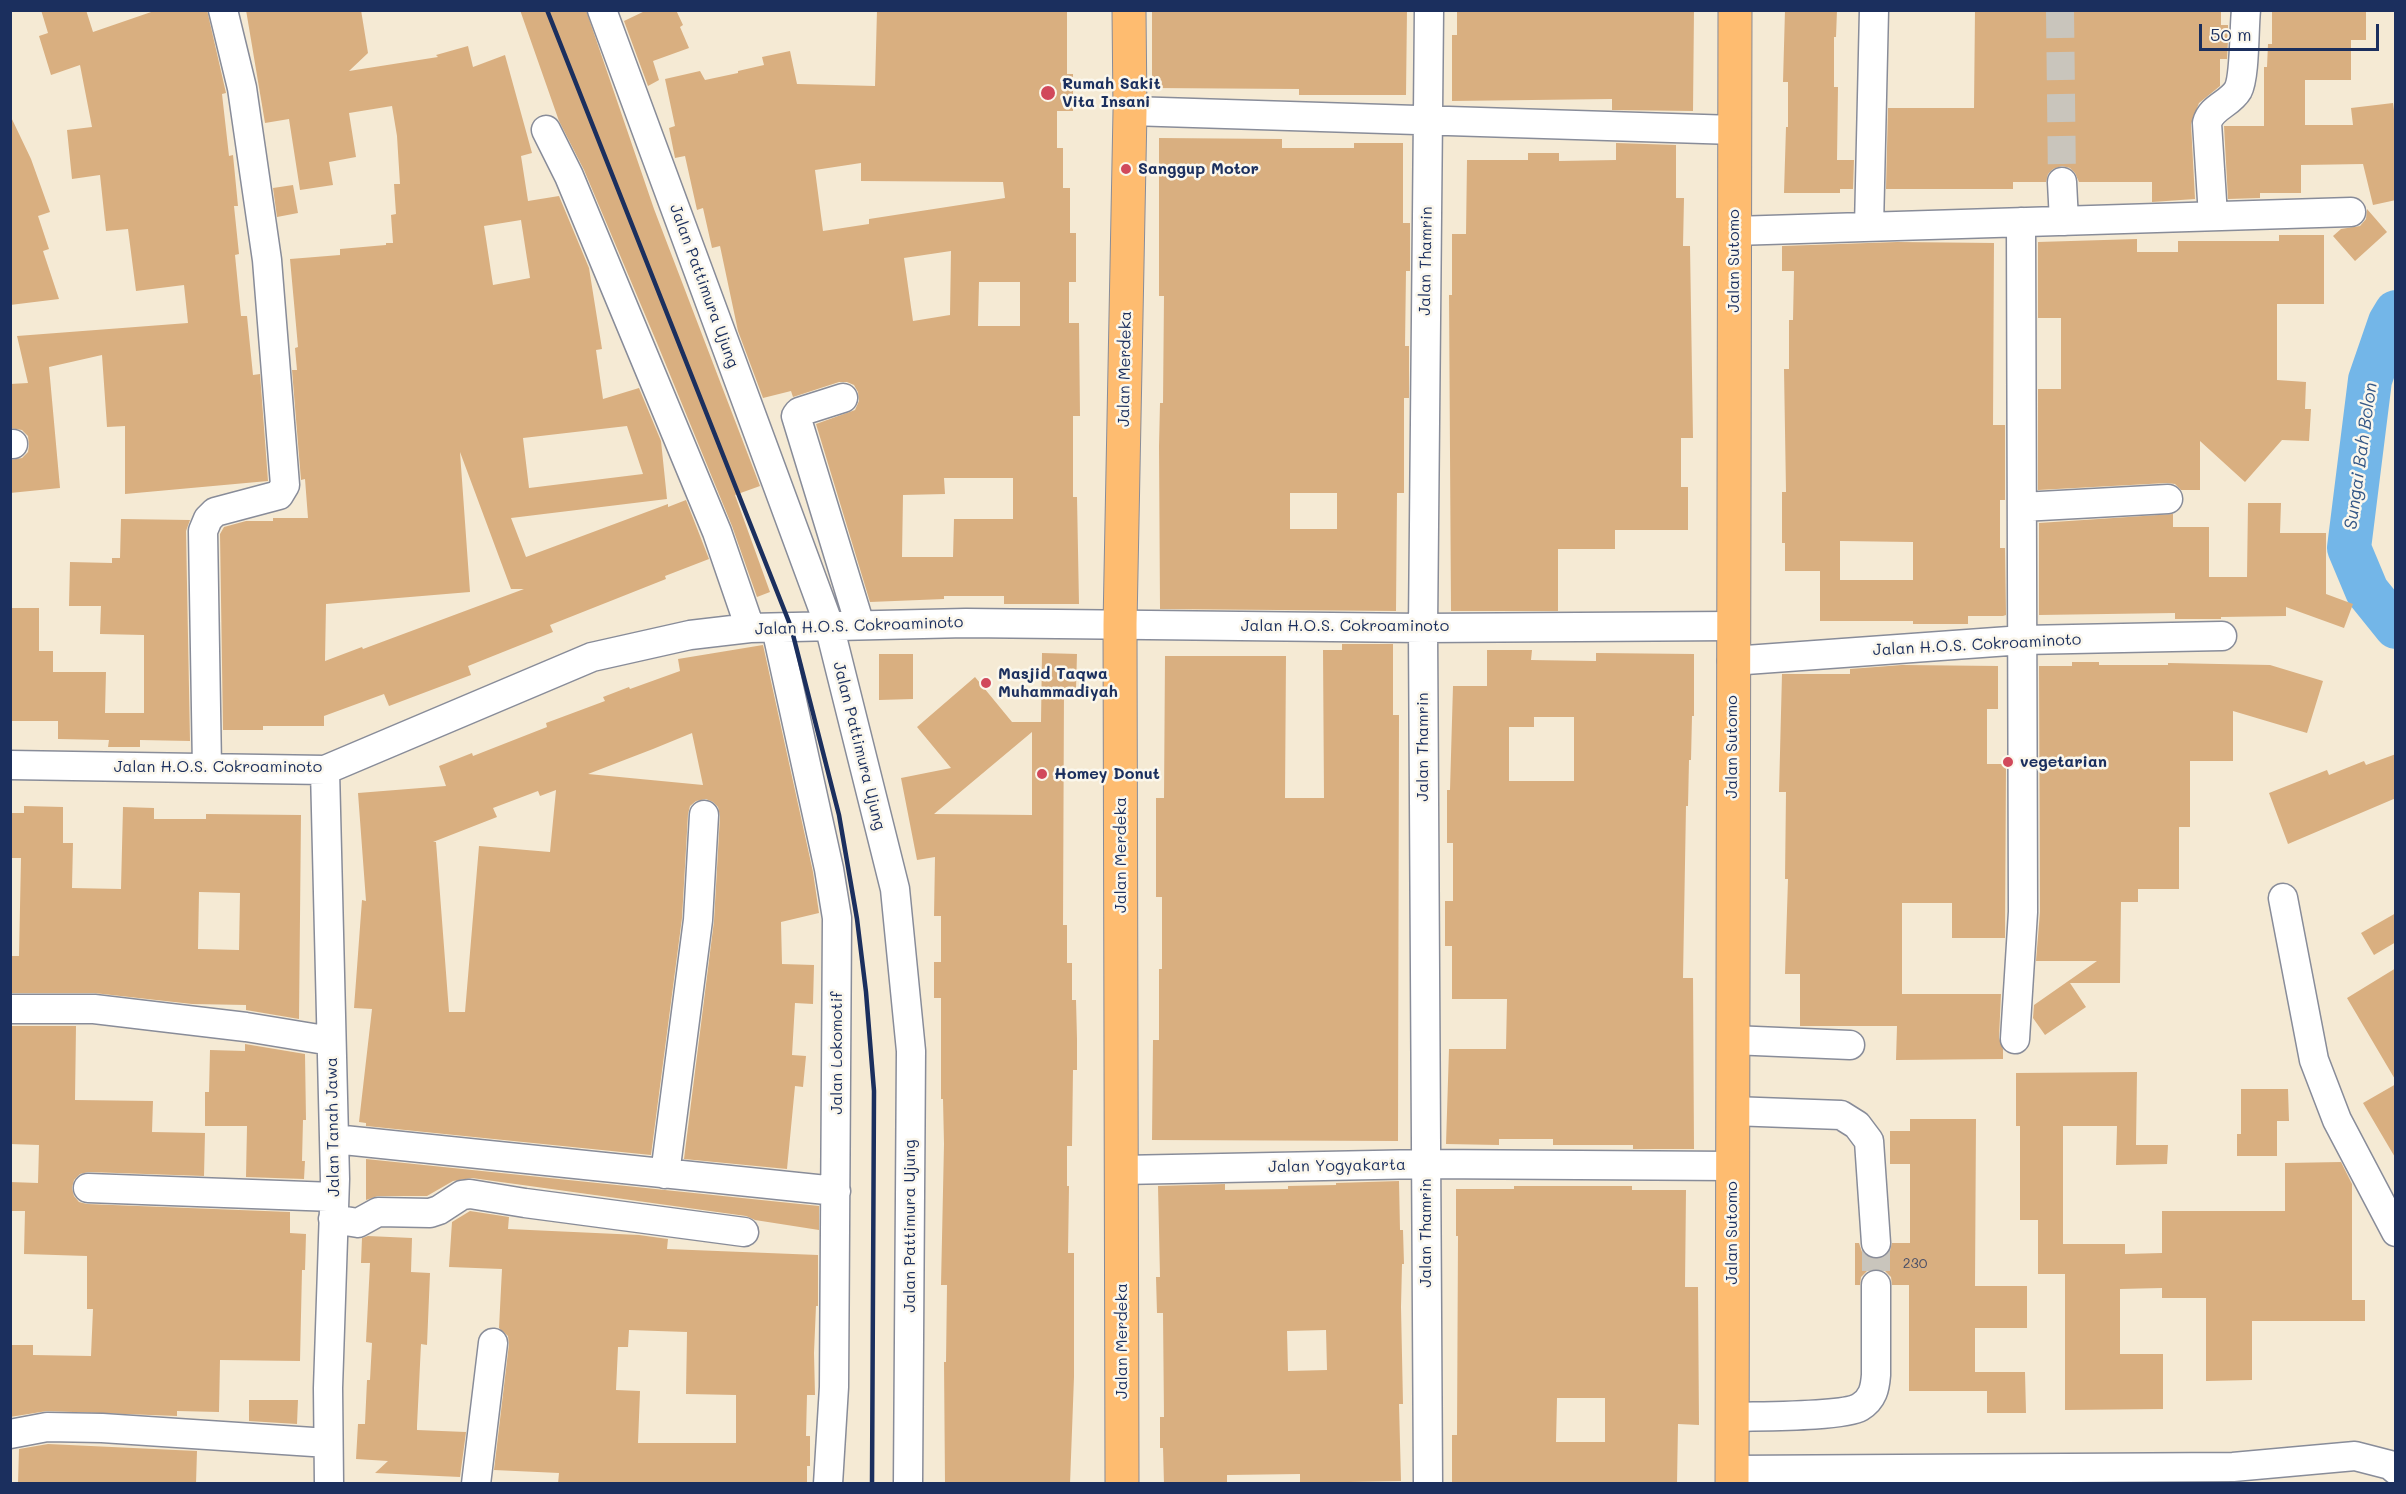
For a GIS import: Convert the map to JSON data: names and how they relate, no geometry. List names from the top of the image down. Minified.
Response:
{"streets":{"main road":["Jalan Sutomo","Jalan Merdeka"],"street":["Jalan Thamrin","Jalan Pattimura Ujung","Jalan H.O.S. Cokroaminoto","Jalan Lokomotif","Jalan Tanah Jawa","Jalan Yogyakarta"]},"crossings":[["Jalan Thamrin","Jalan H.O.S. Cokroaminoto"],["Jalan Thamrin","Jalan Yogyakarta"],["Jalan Sutomo","Jalan H.O.S. Cokroaminoto"],["Jalan Sutomo","Jalan Yogyakarta"],["Jalan Pattimura Ujung","Jalan H.O.S. Cokroaminoto"],["Jalan Merdeka","Jalan H.O.S. Cokroaminoto"],["Jalan Merdeka","Jalan Yogyakarta"],["Jalan H.O.S. Cokroaminoto","Jalan Lokomotif"],["Jalan H.O.S. Cokroaminoto","Jalan Tanah Jawa"]],"water":["Sungai Bah Bolon"],"places":["Rumah Sakit Vita Insani","Sanggup Motor","Masjid Taqwa Muhammadiyah","vegetarian","Homey Donut"],"house_numbers":["230"],"scale_bar":"50 m"}
